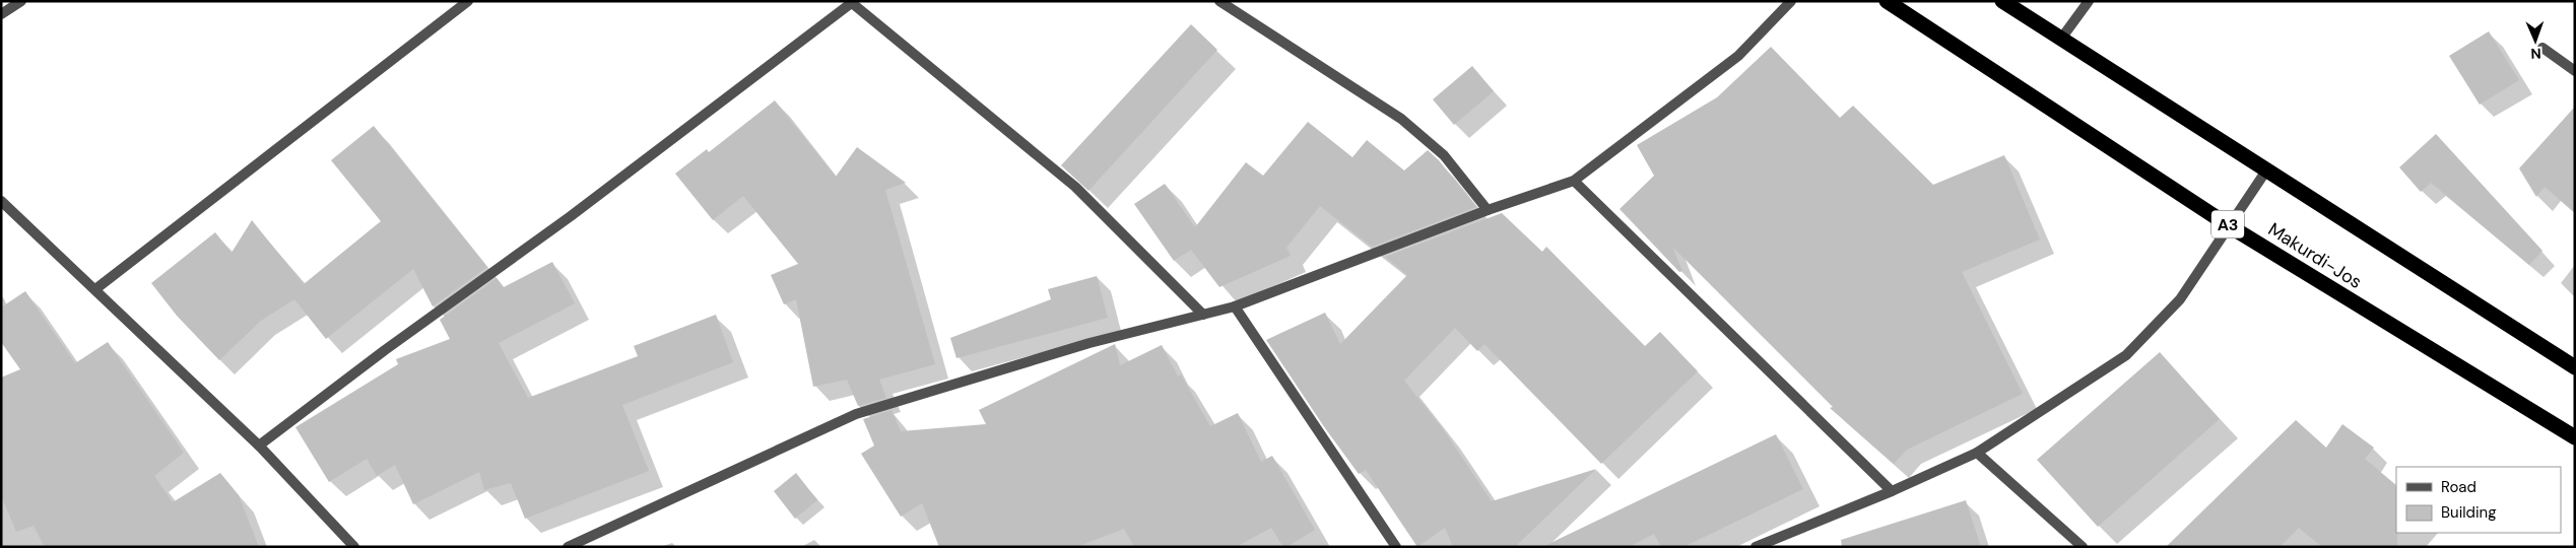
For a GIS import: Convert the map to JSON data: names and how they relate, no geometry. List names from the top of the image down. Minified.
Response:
{"streets":{"highway":["A3","Makurdi-Jos"]},"legend":["Road","Building"],"north":"bottom"}
